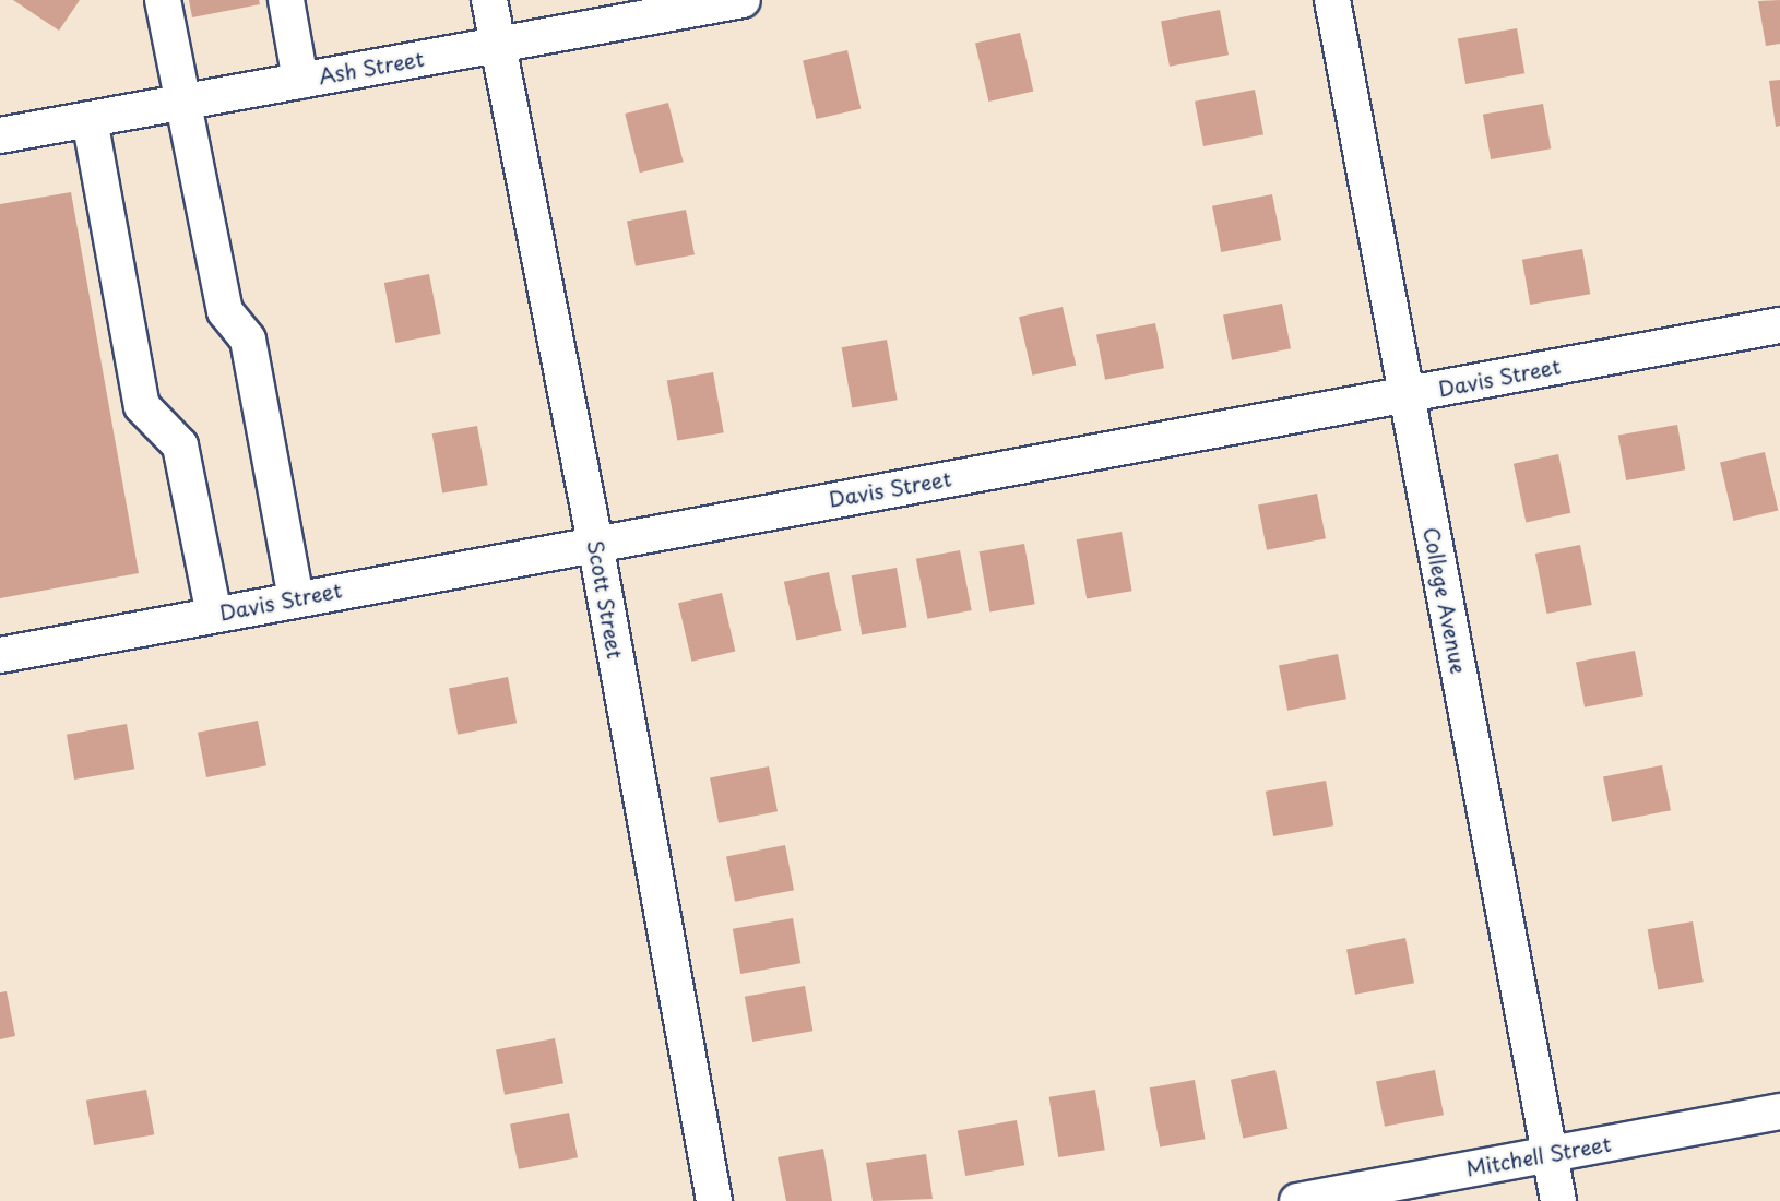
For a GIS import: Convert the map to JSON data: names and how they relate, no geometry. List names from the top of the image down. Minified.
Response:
{"streets":{"street":["Ash Street","Davis Street","Scott Street","College Avenue","Mitchell Street"]},"crossings":[["Ash Street","Scott Street"],["Davis Street","Scott Street"],["Davis Street","College Avenue"],["College Avenue","Mitchell Street"]]}
